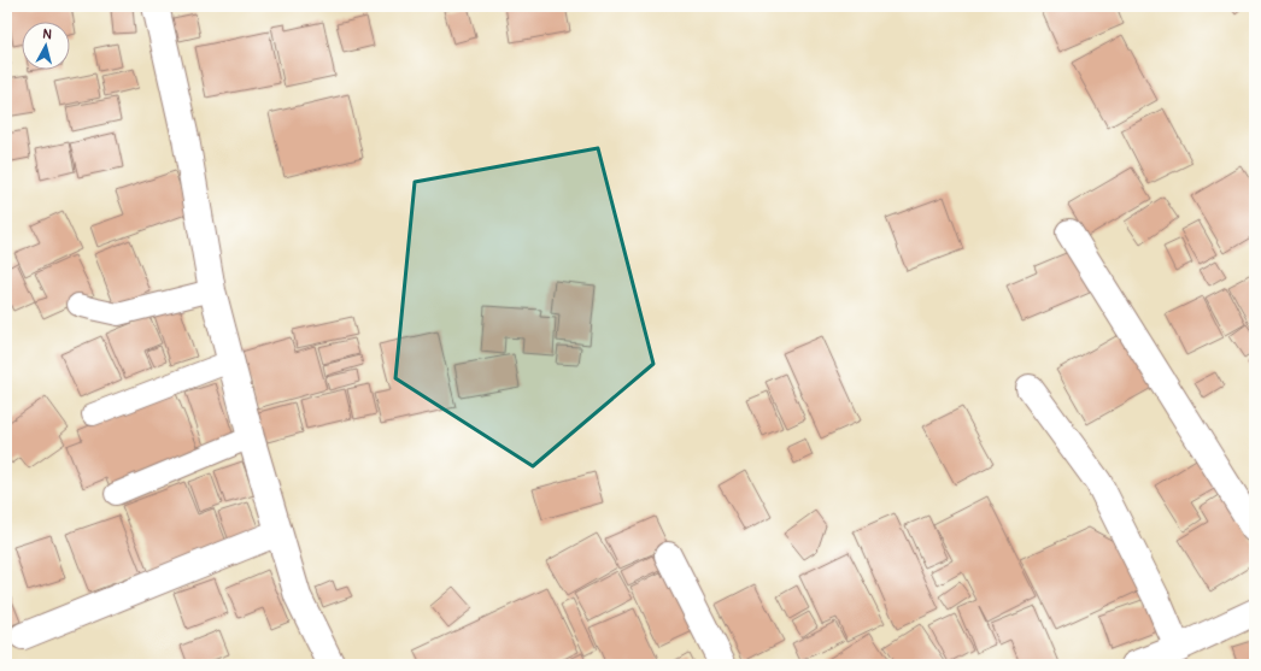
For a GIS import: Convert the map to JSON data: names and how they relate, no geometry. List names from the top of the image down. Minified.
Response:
{"north":"top"}
